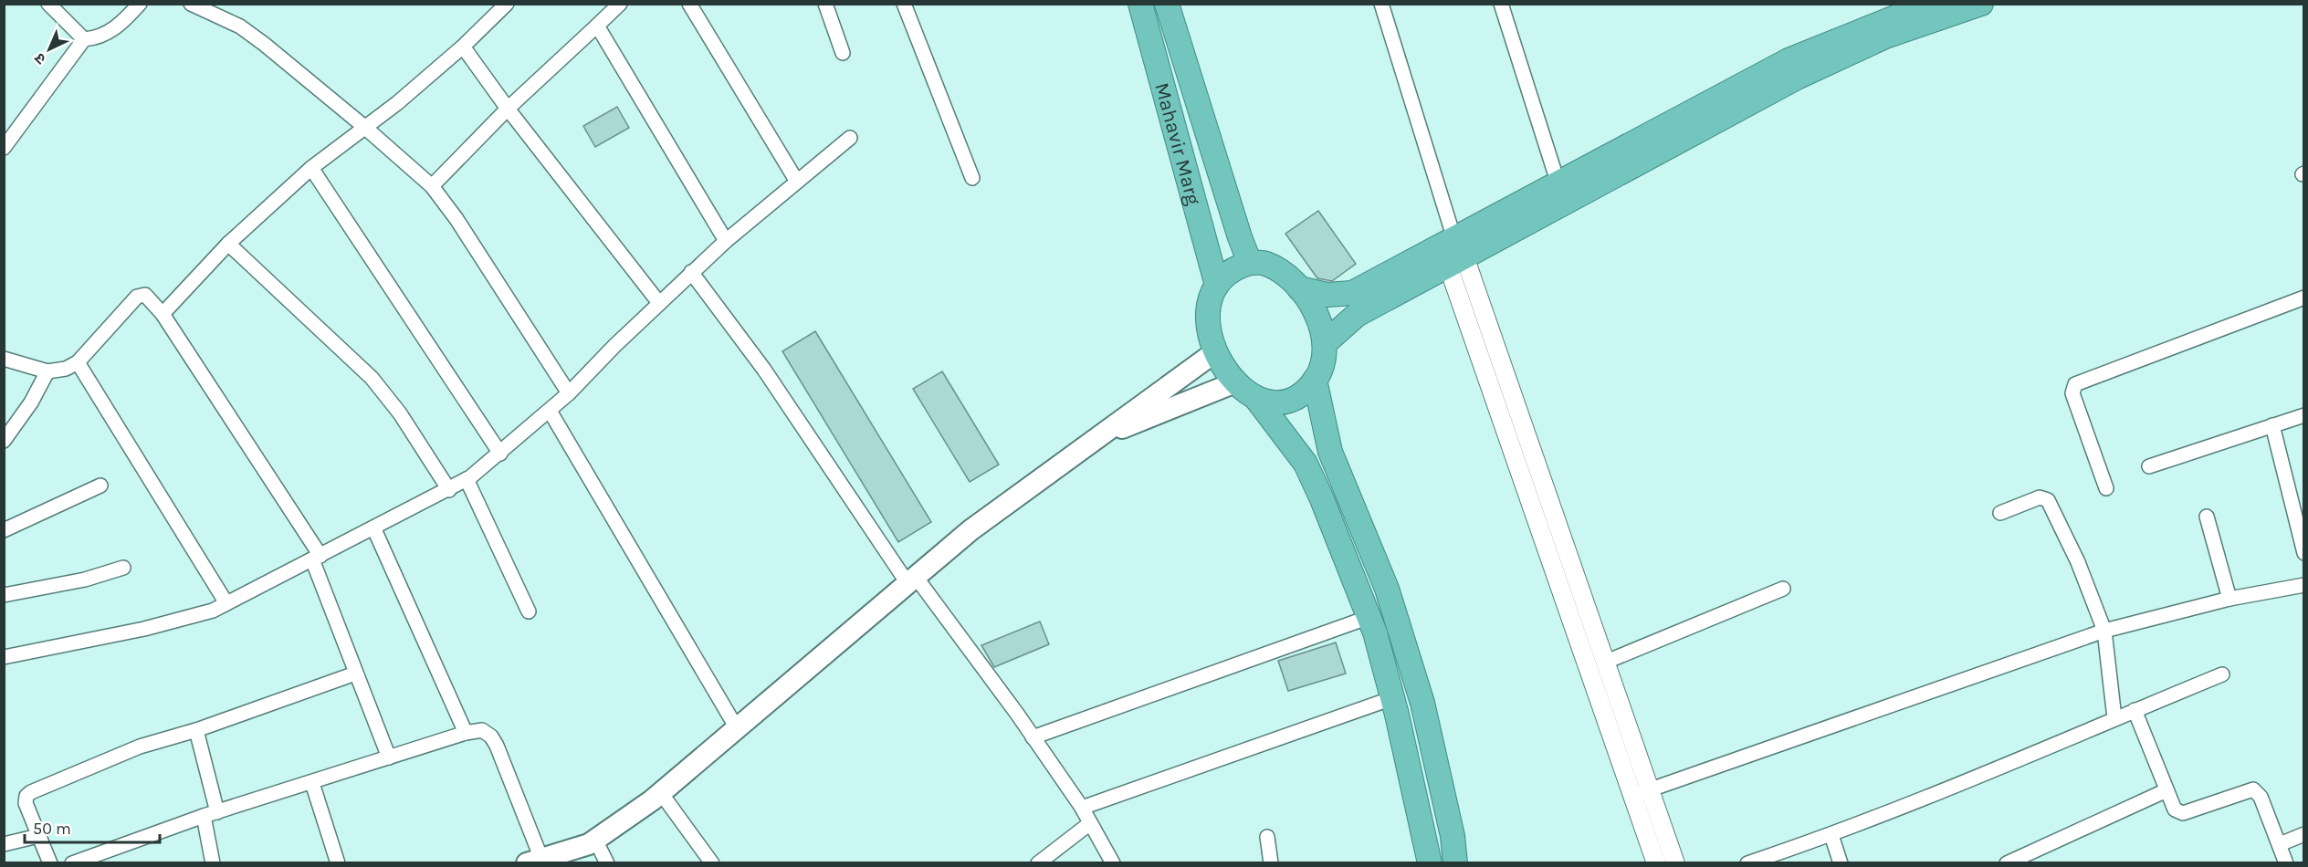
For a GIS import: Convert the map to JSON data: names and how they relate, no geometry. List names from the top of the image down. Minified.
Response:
{"streets":{"highway":["Mahavir Marg"]},"scale_bar":"50 m","north":"bottom left"}
